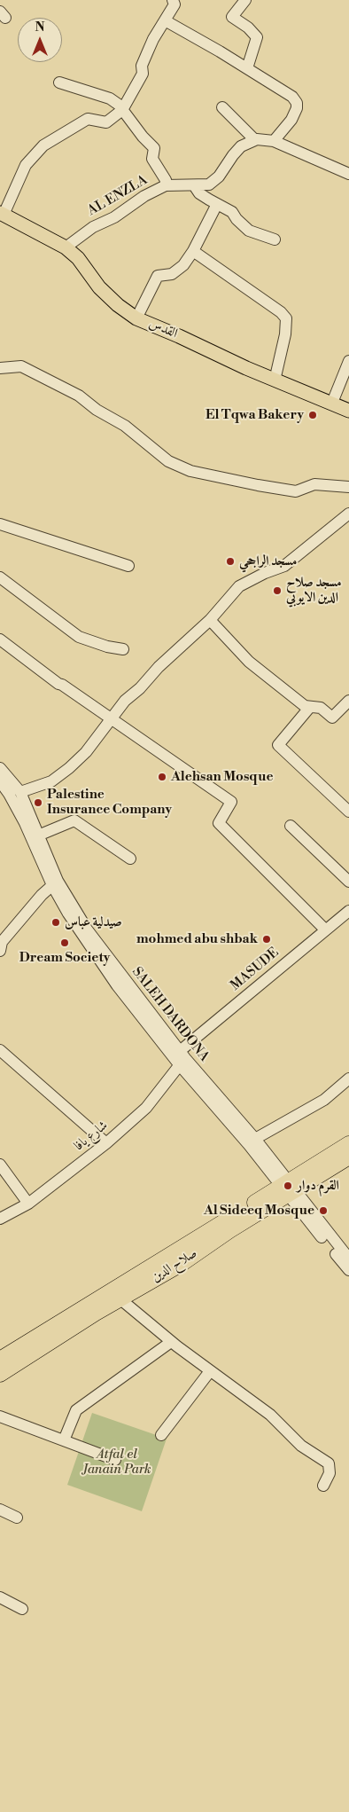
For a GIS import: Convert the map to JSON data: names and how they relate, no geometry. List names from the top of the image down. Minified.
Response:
{"streets":{"highway":["صلاح الدين"],"main road":["القدس"],"street":["AL ENZLA","MASUDE","SALEH DARDONA","شارع يافا"]},"crossings":[["AL ENZLA","القدس"],["MASUDE","SALEH DARDONA"],["MASUDE","شارع يافا"],["SALEH DARDONA","شارع يافا"],["SALEH DARDONA","صلاح الدين"]],"parks":["Atfal el Janain Park"],"places":["El Tqwa Bakery","مسجد الراجحي","مسجد صلاح الدين الايوبي","Alehsan Mosque","Palestine Insurance Company","صيدلية عباس","mohmed abu shbak","Dream Society","القرم دوار","Al Sideeq Mosque"],"north":"top"}
